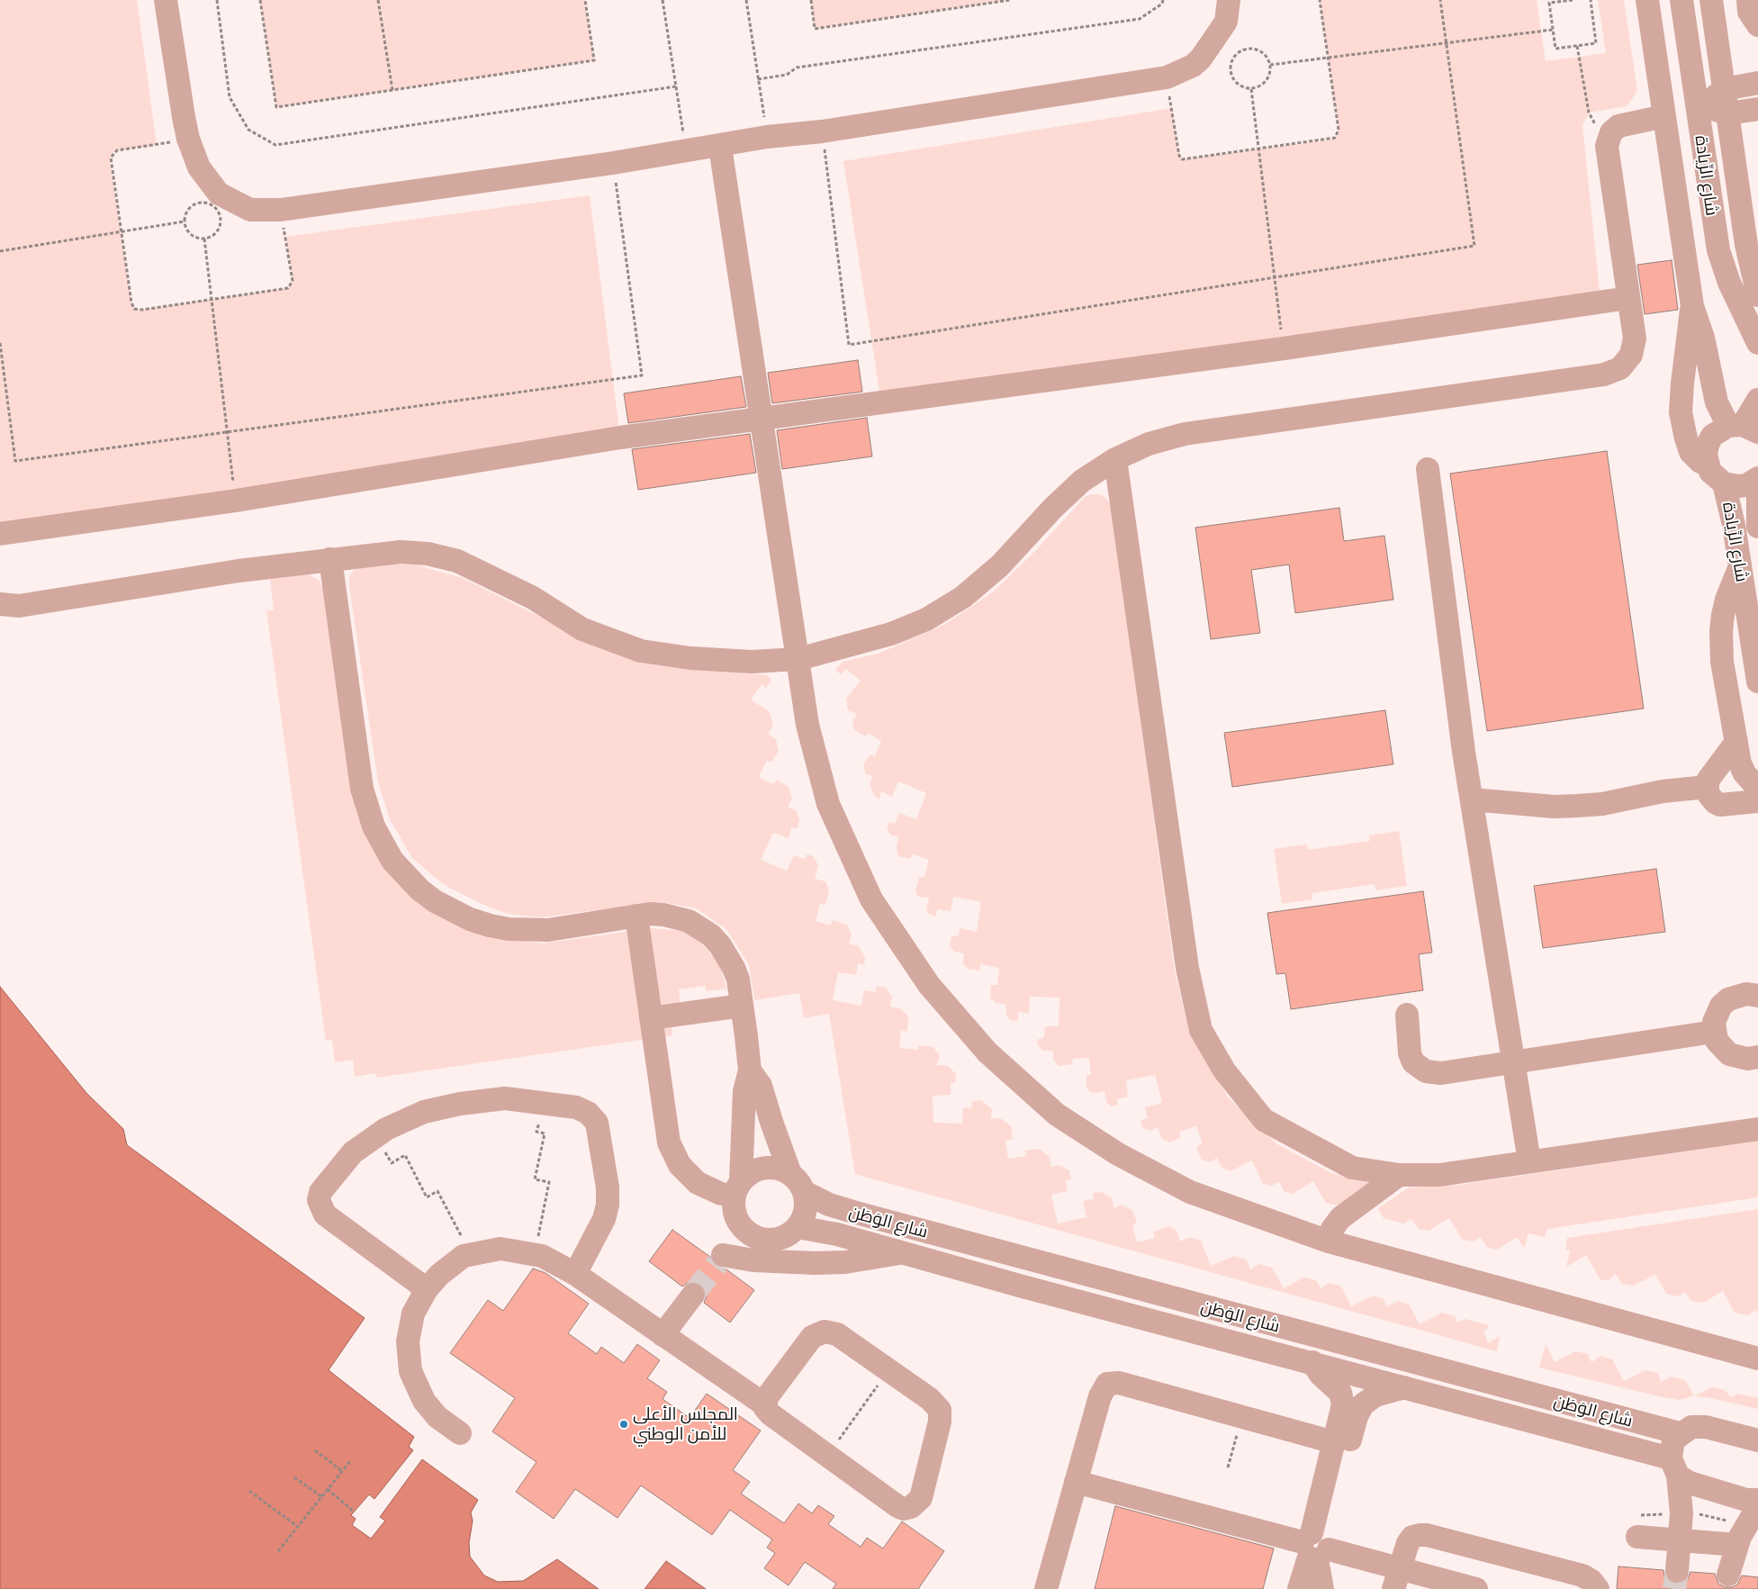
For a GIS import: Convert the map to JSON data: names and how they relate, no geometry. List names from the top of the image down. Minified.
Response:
{"streets":{"street":["شارع الرِّيادة","شارع الوَطَن"]},"places":["المجلس الأعلى للأمن الوطني"]}
